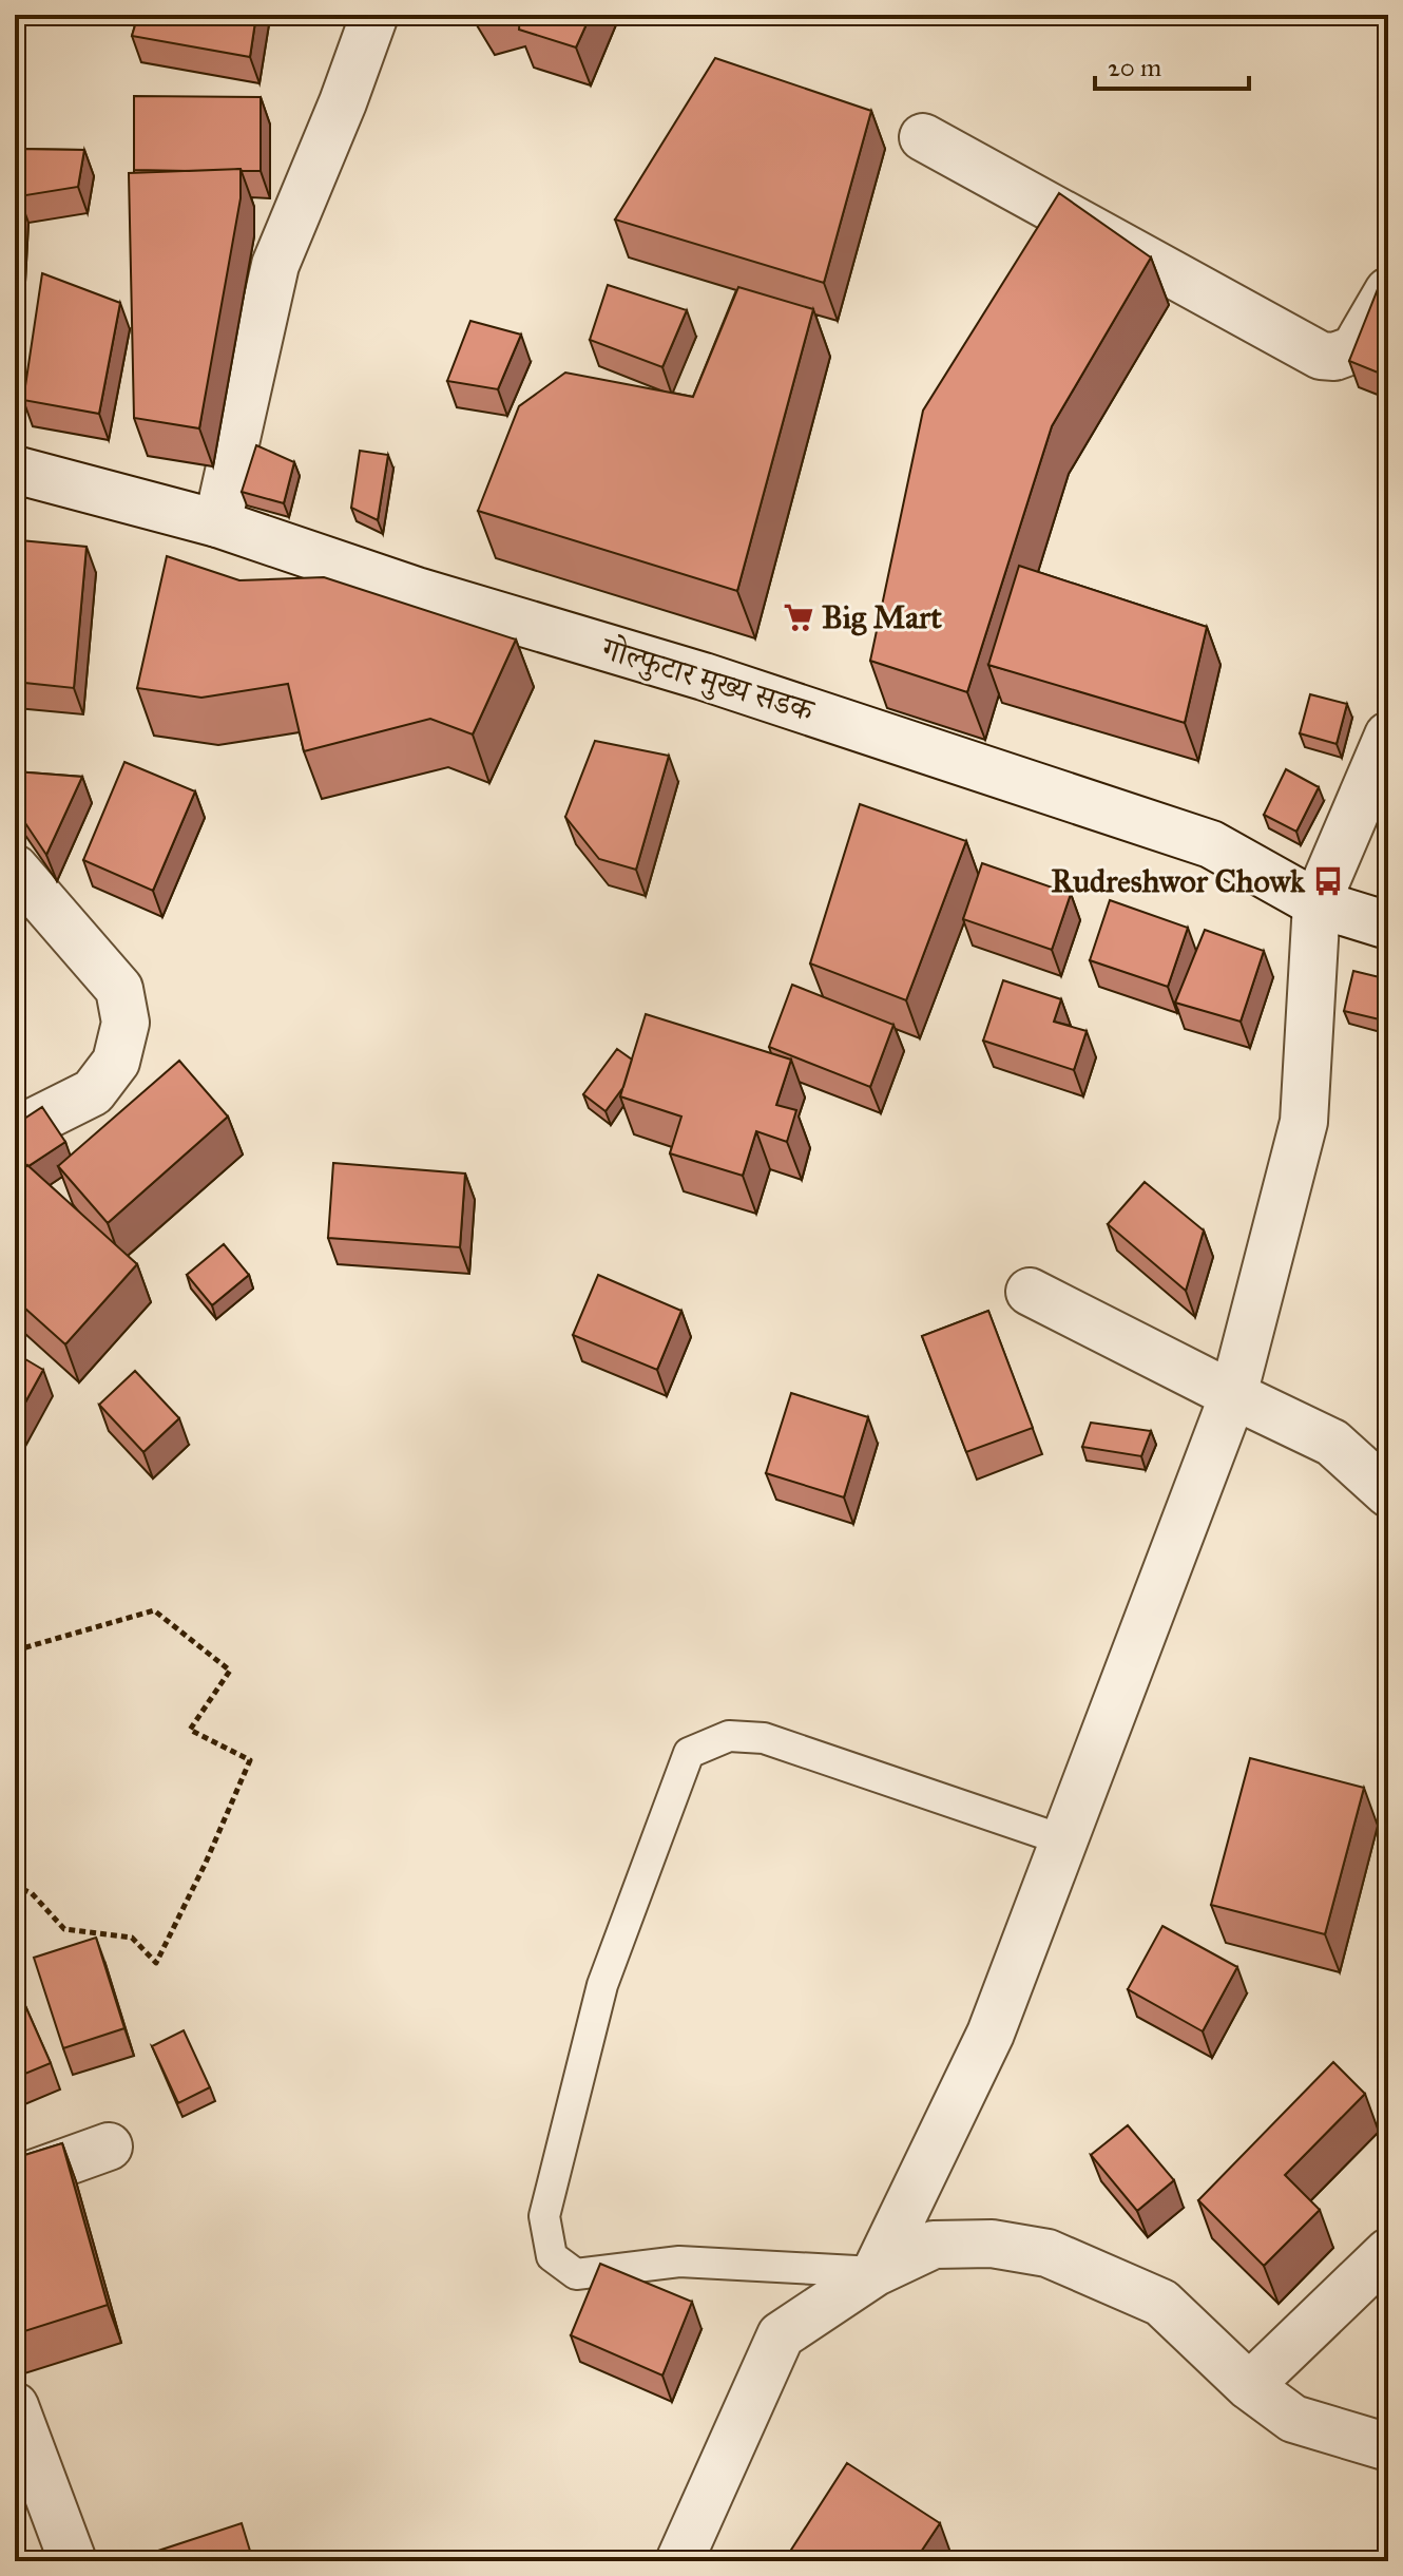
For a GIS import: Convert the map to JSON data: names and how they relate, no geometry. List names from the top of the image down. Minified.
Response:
{"streets":{"street":["गोल्फुटार मुख्य सडक"]},"places":{"supermarket":["Big Mart"],"bus stop":["Rudreshwor Chowk"]},"scale_bar":"20 m"}
